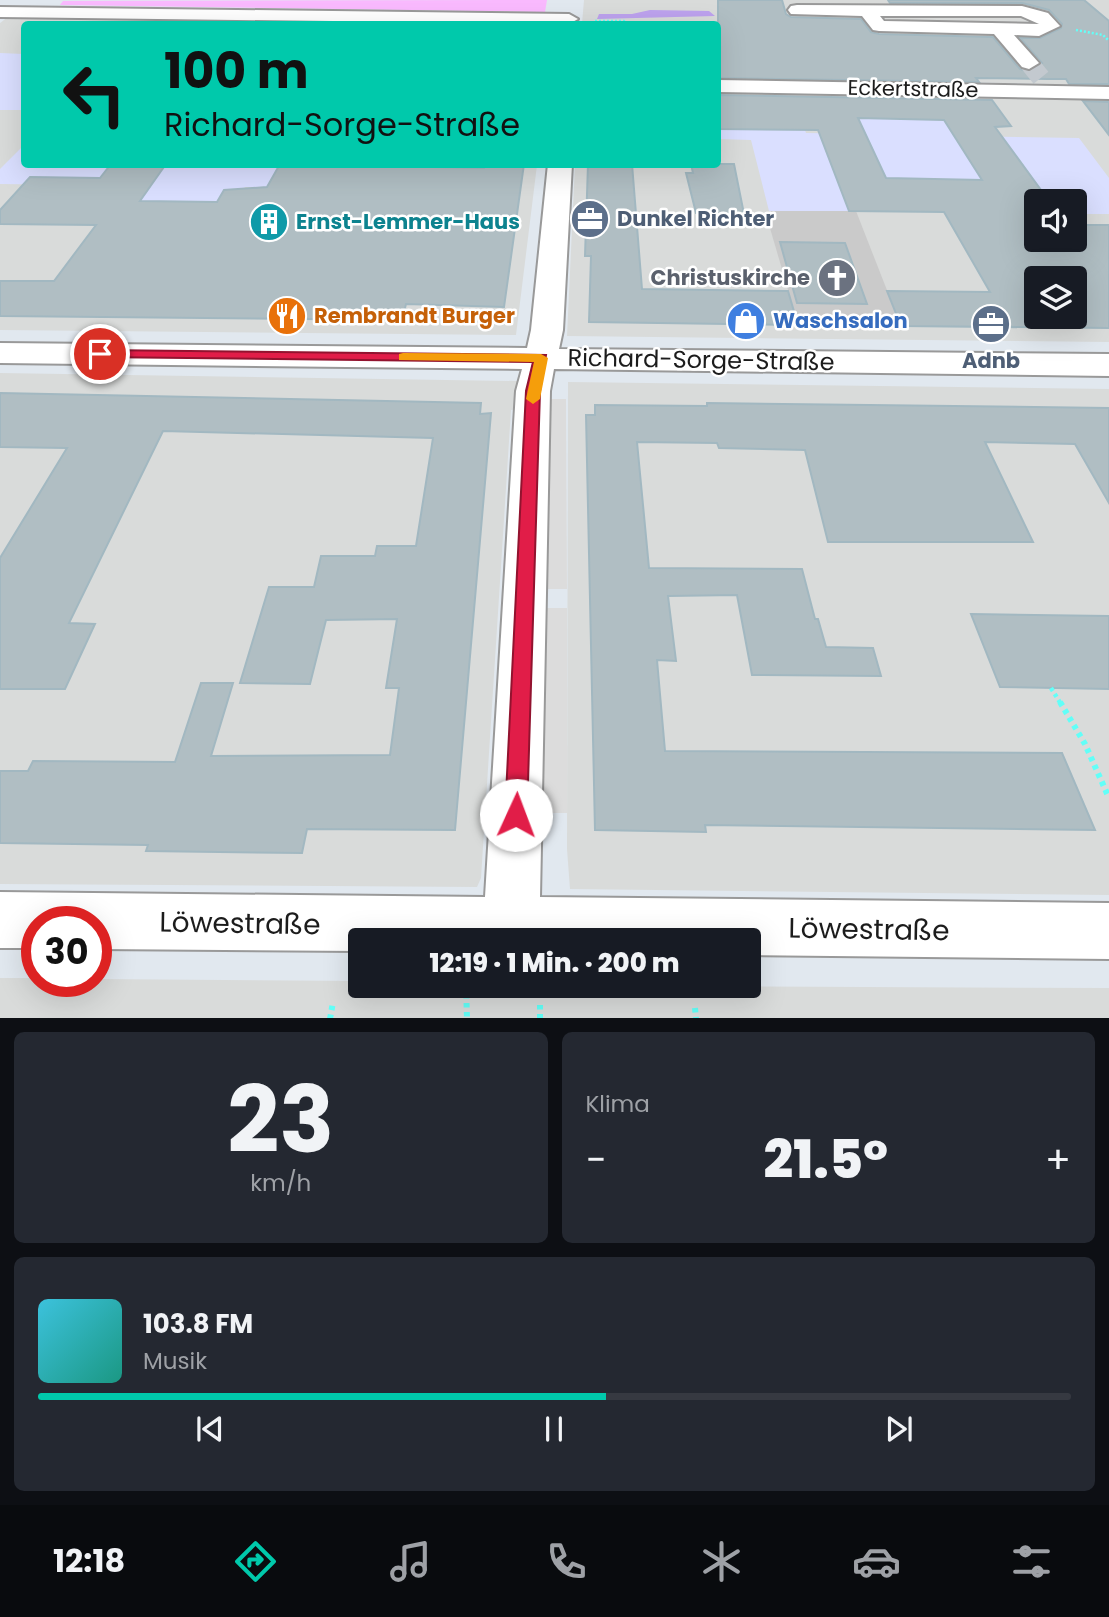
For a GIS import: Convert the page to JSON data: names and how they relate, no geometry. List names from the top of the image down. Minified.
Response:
{"streets":{"street":["Eckertstraße","Richard-Sorge-Straße","Löwestraße"]},"places":{"office":["Dunkel Richter","Adnb"],"building":["Ernst-Lemmer-Haus"],"church":["Christuskirche"],"restaurant":["Rembrandt Burger"],"shop":["Waschsalon"]},"page":{"turn":["100 m","Richard-Sorge-Straße"],"limit":"30","trip":"12:19 · 1 Min. · 200 m","tile":[["23","km/h"],"Klima"],"heat":["−","21.5°","+"],"song":["103.8 FM","Musik"],"tabs":"12:18"}}
